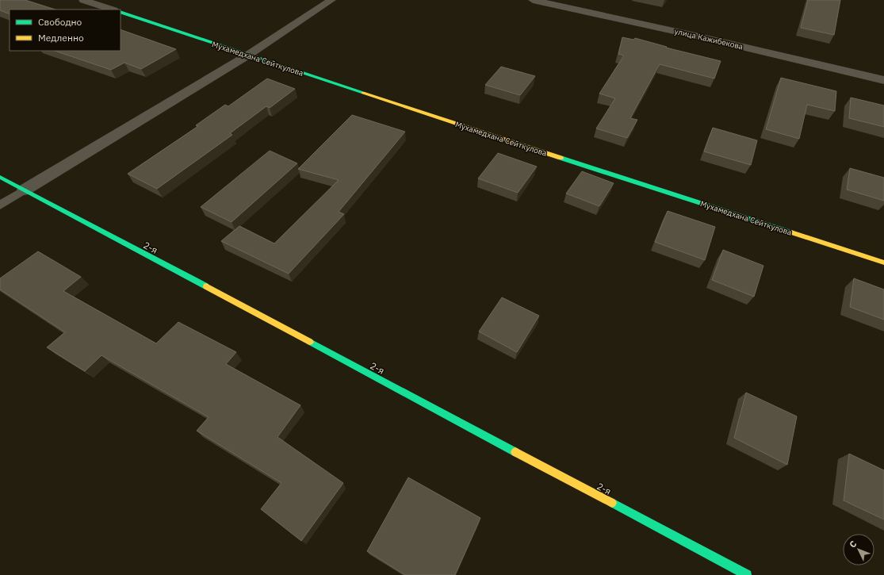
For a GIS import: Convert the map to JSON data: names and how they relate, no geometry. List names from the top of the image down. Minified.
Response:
{"streets":{"street":["улица Кажибекова","Мухамедхана Сейткулова","2-я"]},"legend":["Свободно","Медленно"],"north":"top left"}
